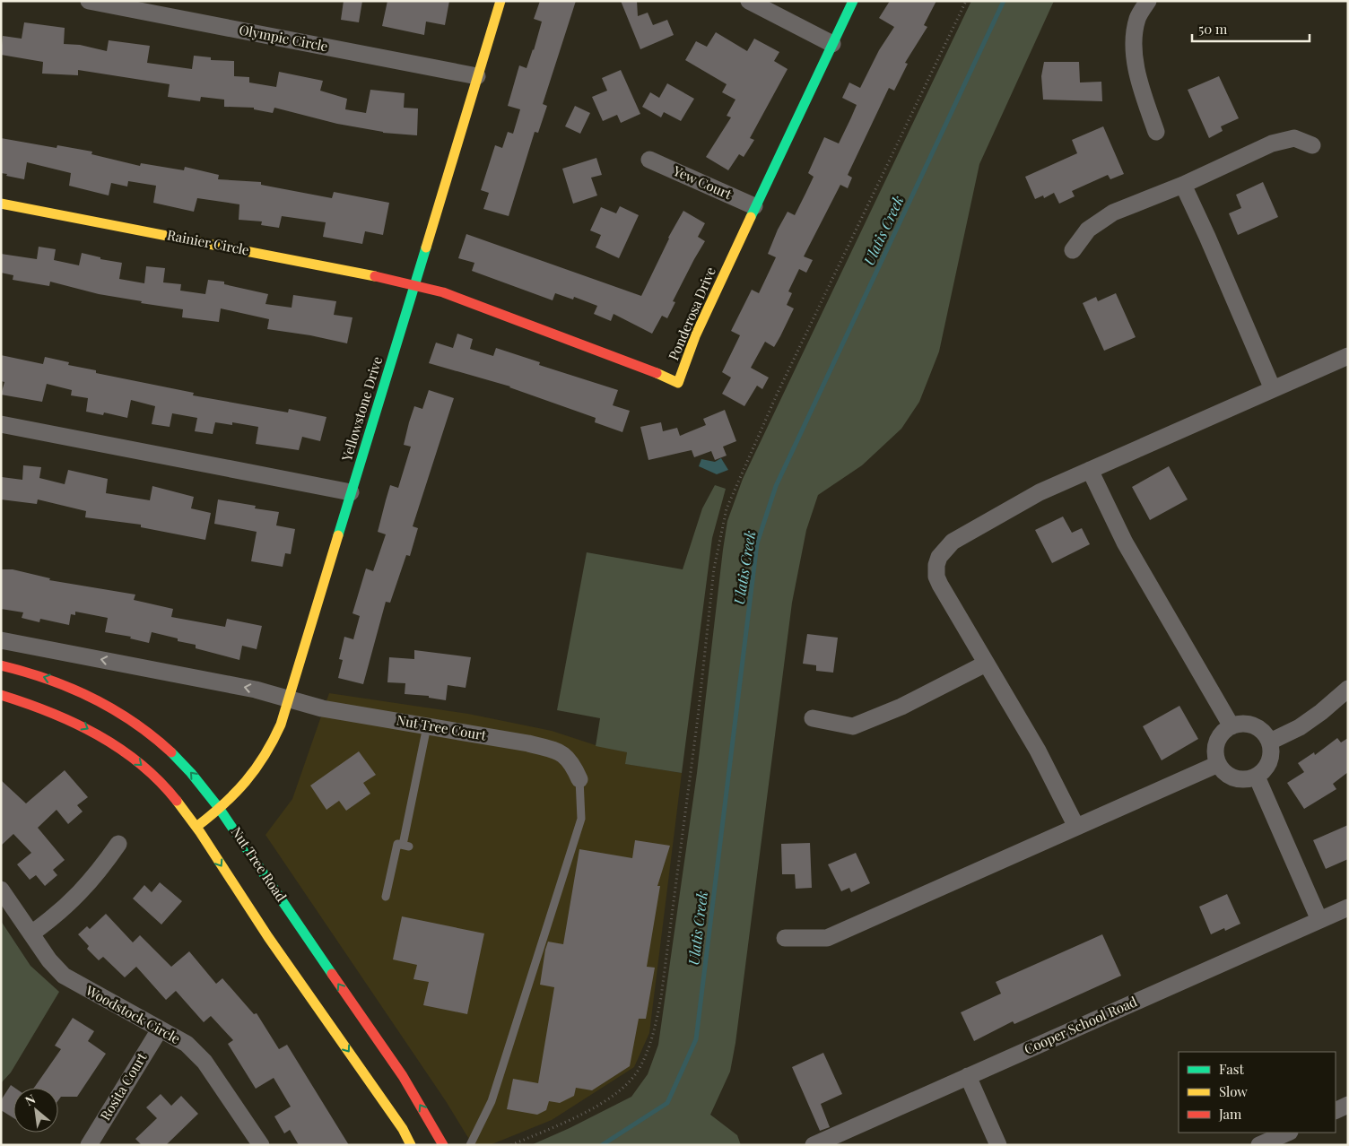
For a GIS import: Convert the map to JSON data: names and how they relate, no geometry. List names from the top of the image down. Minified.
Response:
{"streets":{"street":["Olympic Circle","Yew Court","Rainier Circle","Ponderosa Drive","Yellowstone Drive","Nut Tree Court","Nut Tree Road","Woodstock Circle","Cooper School Road","Rosita Court"]},"crossings":[["Olympic Circle","Yellowstone Drive"],["Yew Court","Ponderosa Drive"],["Rainier Circle","Ponderosa Drive"],["Rainier Circle","Yellowstone Drive"],["Ponderosa Drive","Yellowstone Drive"],["Yellowstone Drive","Nut Tree Court"],["Yellowstone Drive","Nut Tree Road"],["Woodstock Circle","Rosita Court"]],"water":["Ulatis Creek"],"legend":["Fast","Slow","Jam"],"scale_bar":"50 m","north":"top left"}
